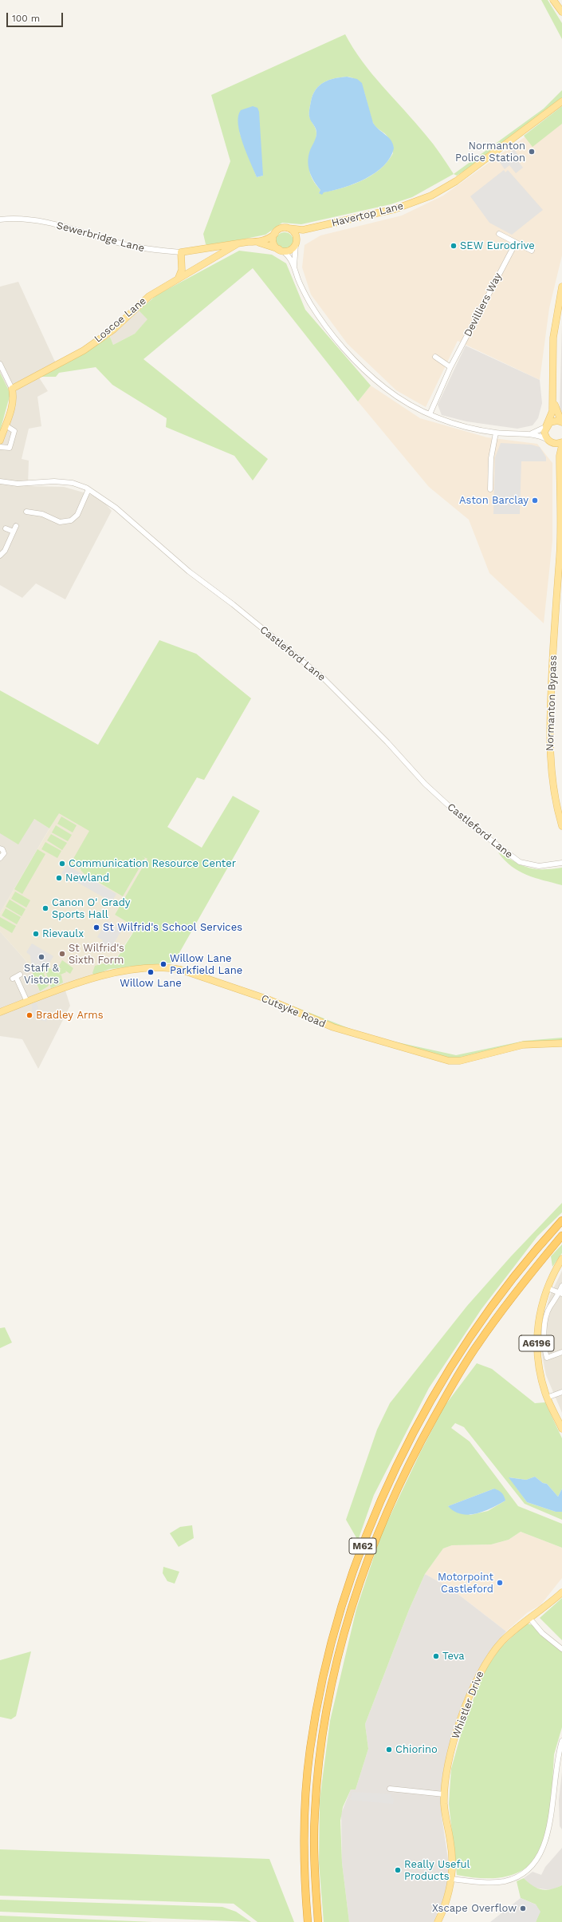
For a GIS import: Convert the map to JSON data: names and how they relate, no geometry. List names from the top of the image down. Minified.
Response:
{"streets":{"highway":["M62"],"main road":["Havertop Lane","Sewerbridge Lane","Loscoe Lane","Normanton Bypass","Cutsyke Road","A6196","Whistler Drive"],"street":["Devilliers Way","Castleford Lane"]},"crossings":[["Havertop Lane","Sewerbridge Lane"],["Sewerbridge Lane","Loscoe Lane"]],"places":["Normanton Police Station","SEW Eurodrive","Aston Barclay","Communication Resource Center","Newland","Canon O' Grady Sports Hall","St Wilfrid's School Services","Rievaulx","St Wilfrid's Sixth Form","Staff & Vistors","Willow Lane Parkfield Lane","Willow Lane","Bradley Arms","Motorpoint Castleford","Teva","Chiorino","Really Useful Products","Xscape Overflow"],"scale_bar":"100 m"}
